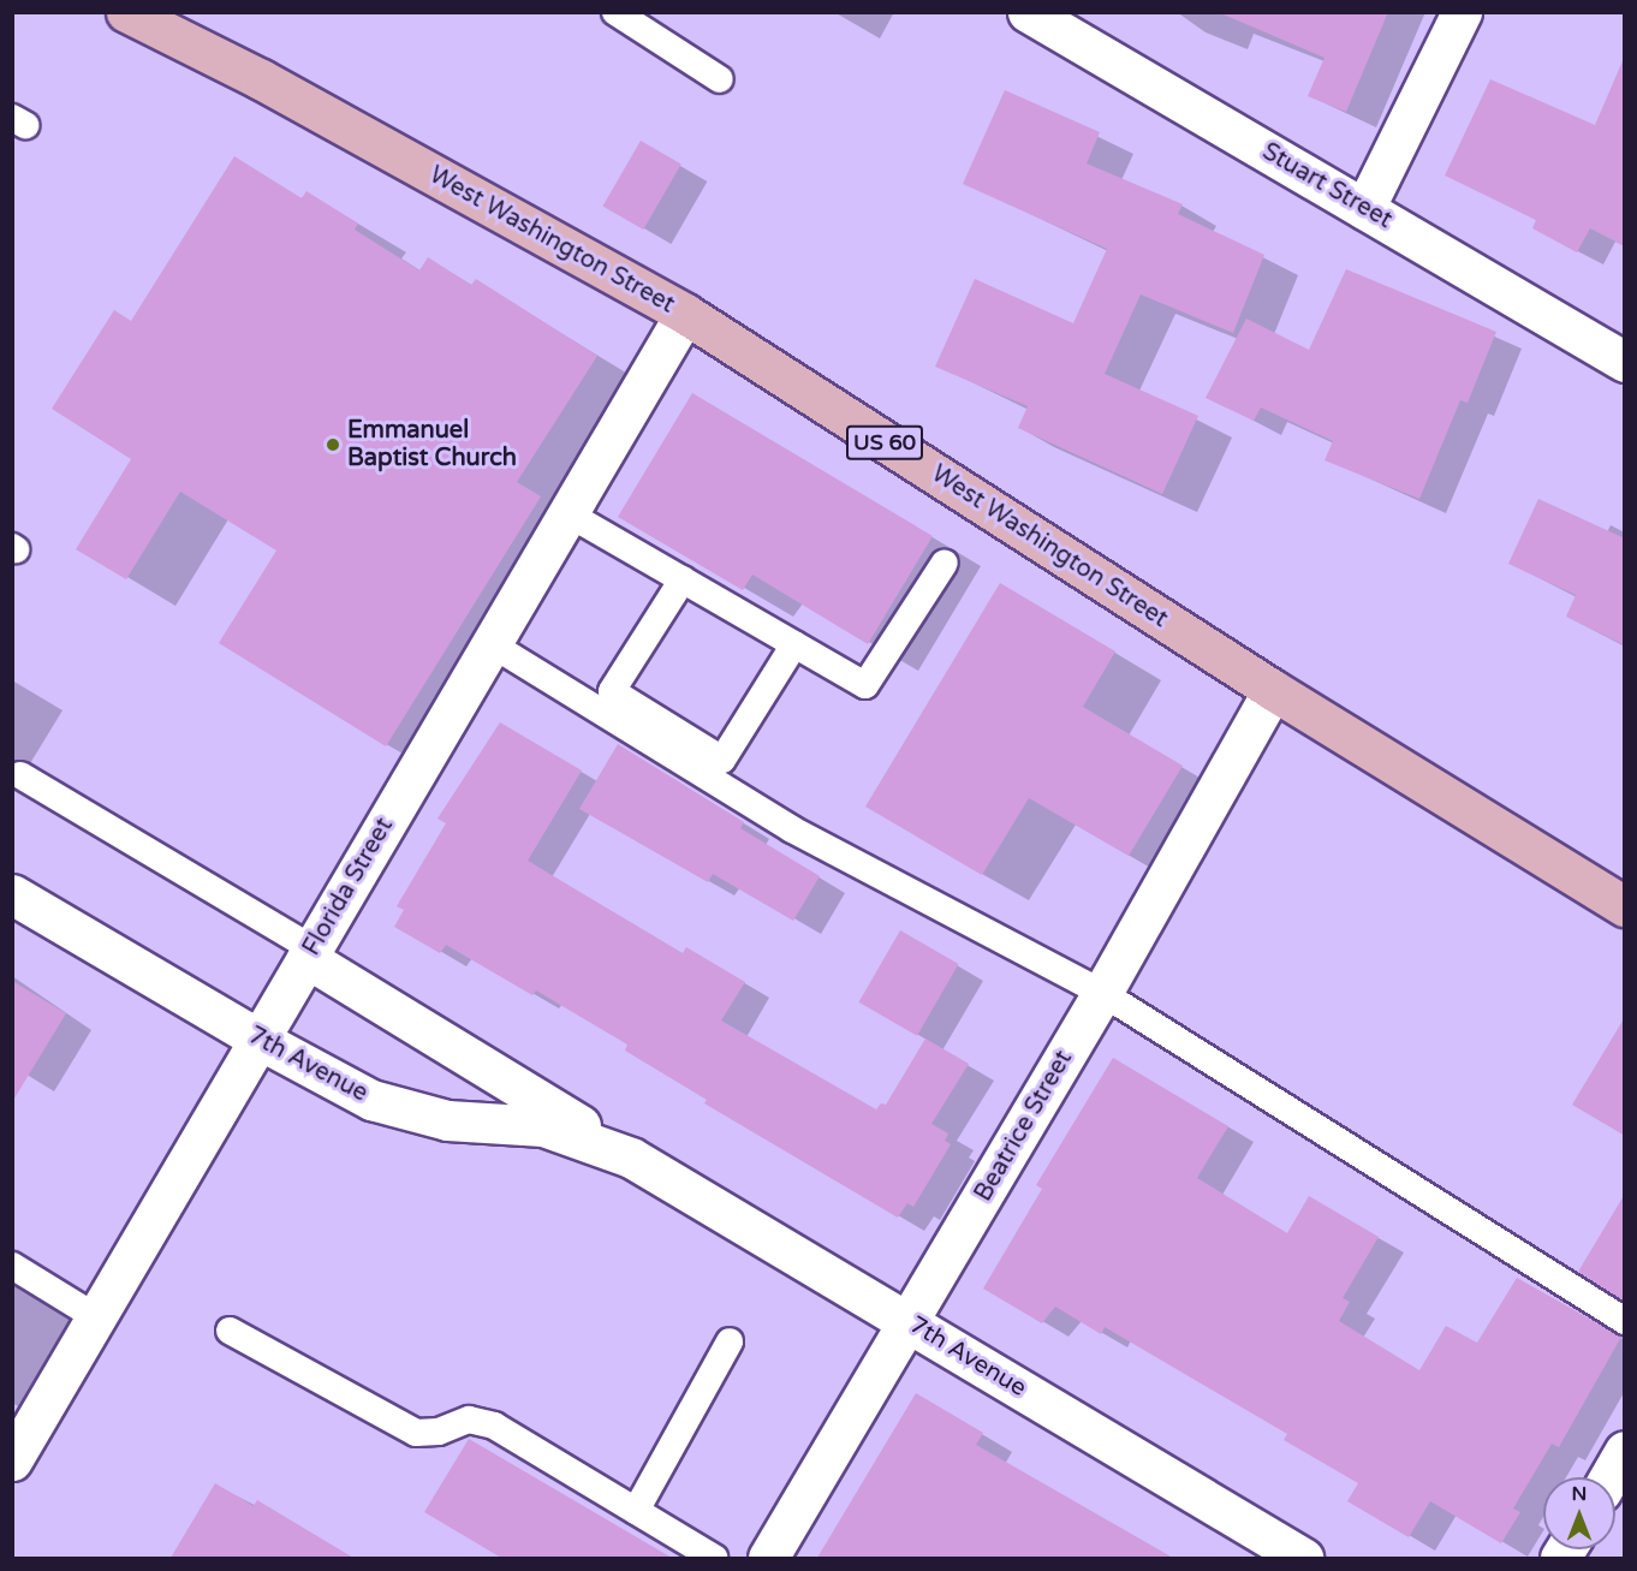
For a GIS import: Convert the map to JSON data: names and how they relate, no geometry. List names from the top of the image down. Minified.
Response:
{"streets":{"main road":["West Washington Street","US 60"],"street":["Stuart Street","Florida Street","7th Avenue","Beatrice Street"]},"crossings":[["West Washington Street","Florida Street"],["West Washington Street","Beatrice Street"],["Florida Street","7th Avenue"],["7th Avenue","Beatrice Street"]],"places":["Emmanuel Baptist Church"],"north":"top"}
